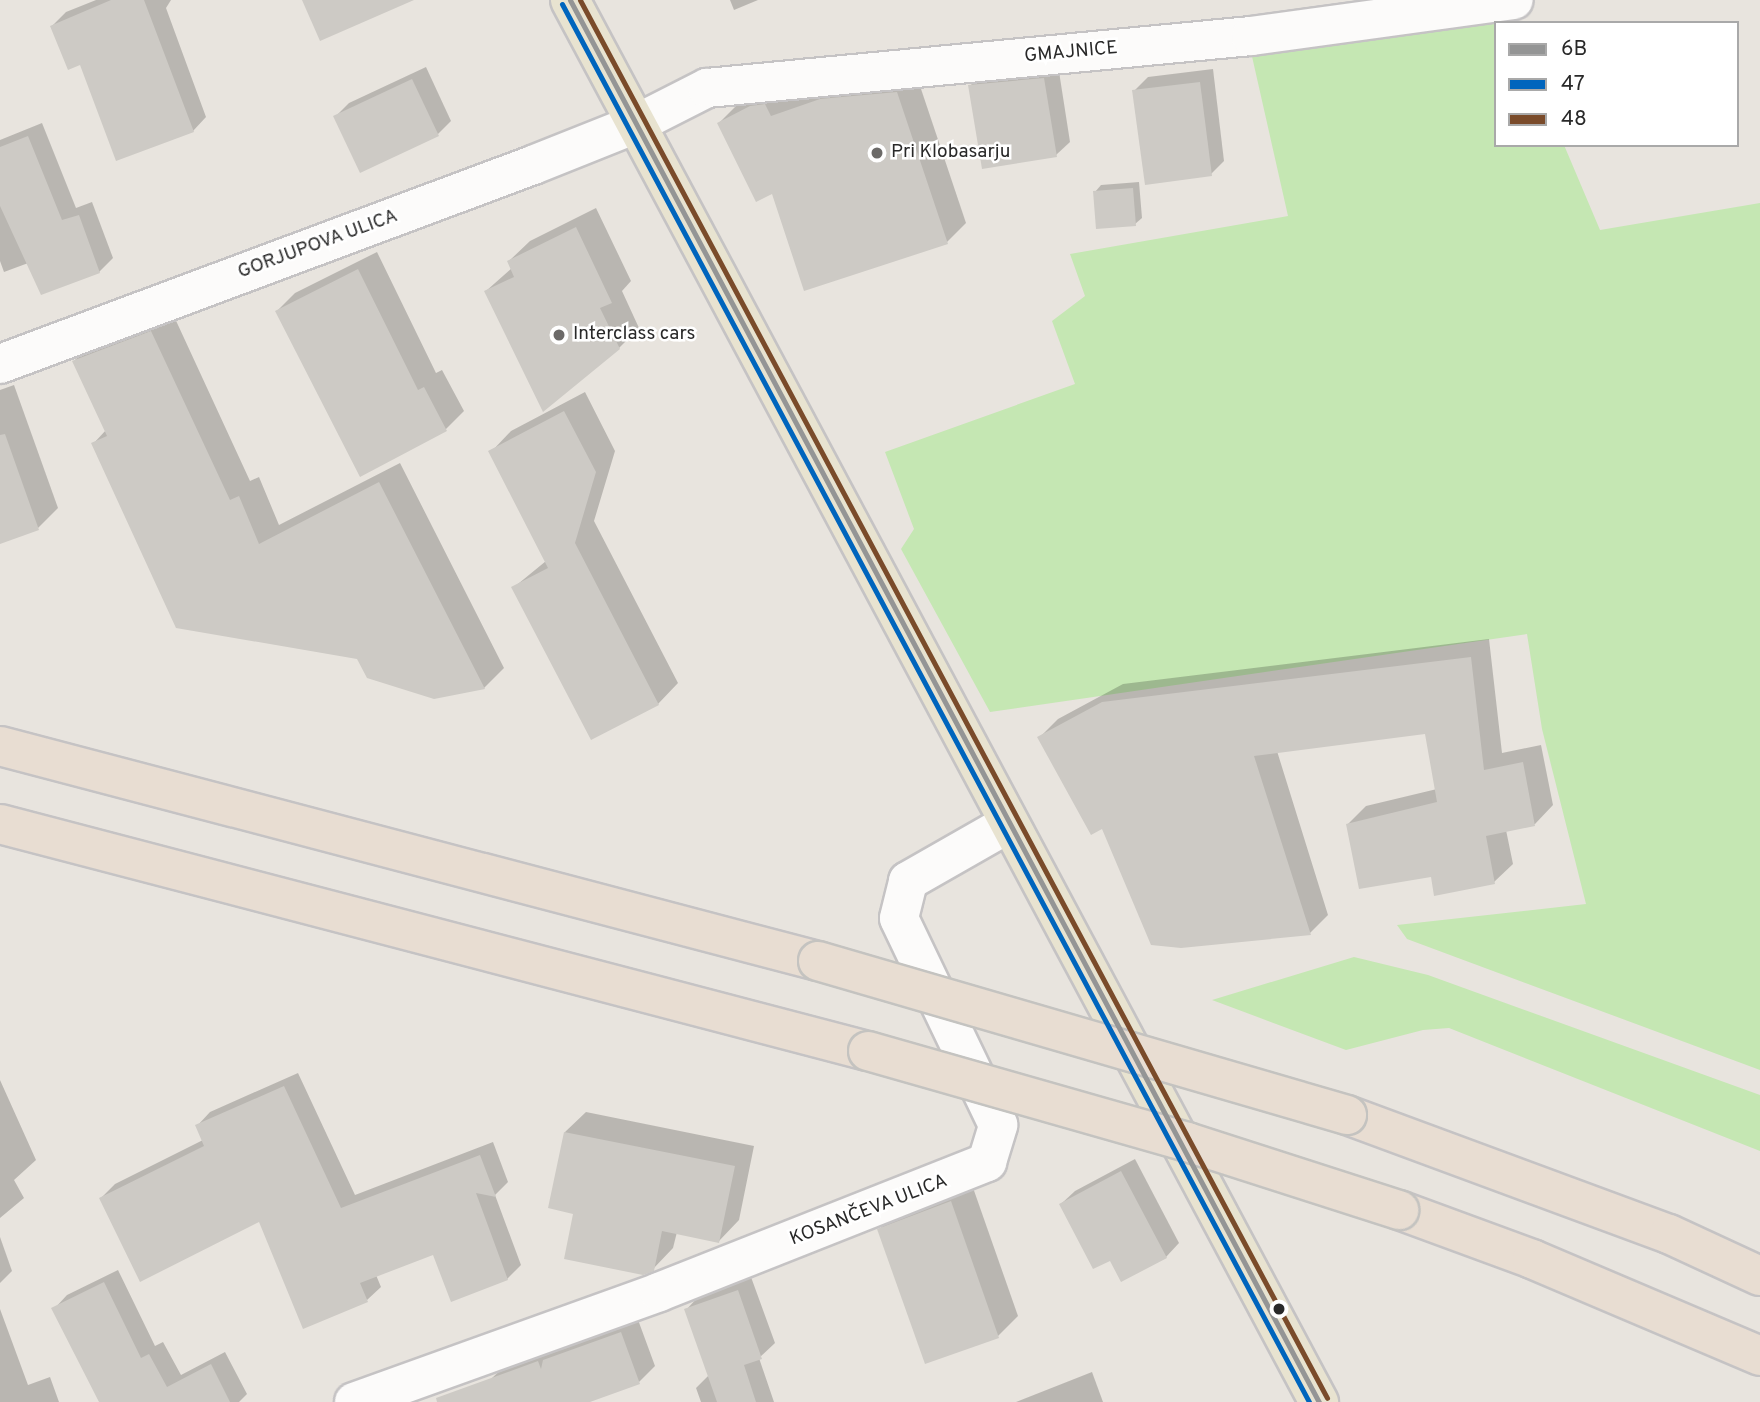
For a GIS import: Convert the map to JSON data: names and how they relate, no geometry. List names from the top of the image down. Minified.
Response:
{"streets":{"street":["GMAJNICE","GORJUPOVA ULICA","KOSANČEVA ULICA"]},"crossings":[["GMAJNICE","GORJUPOVA ULICA"]],"places":["Pri Klobasarju","Interclass cars"],"lines":["transit line 6B","transit line 48","transit line 47"],"legend":["6B","47","48"]}
